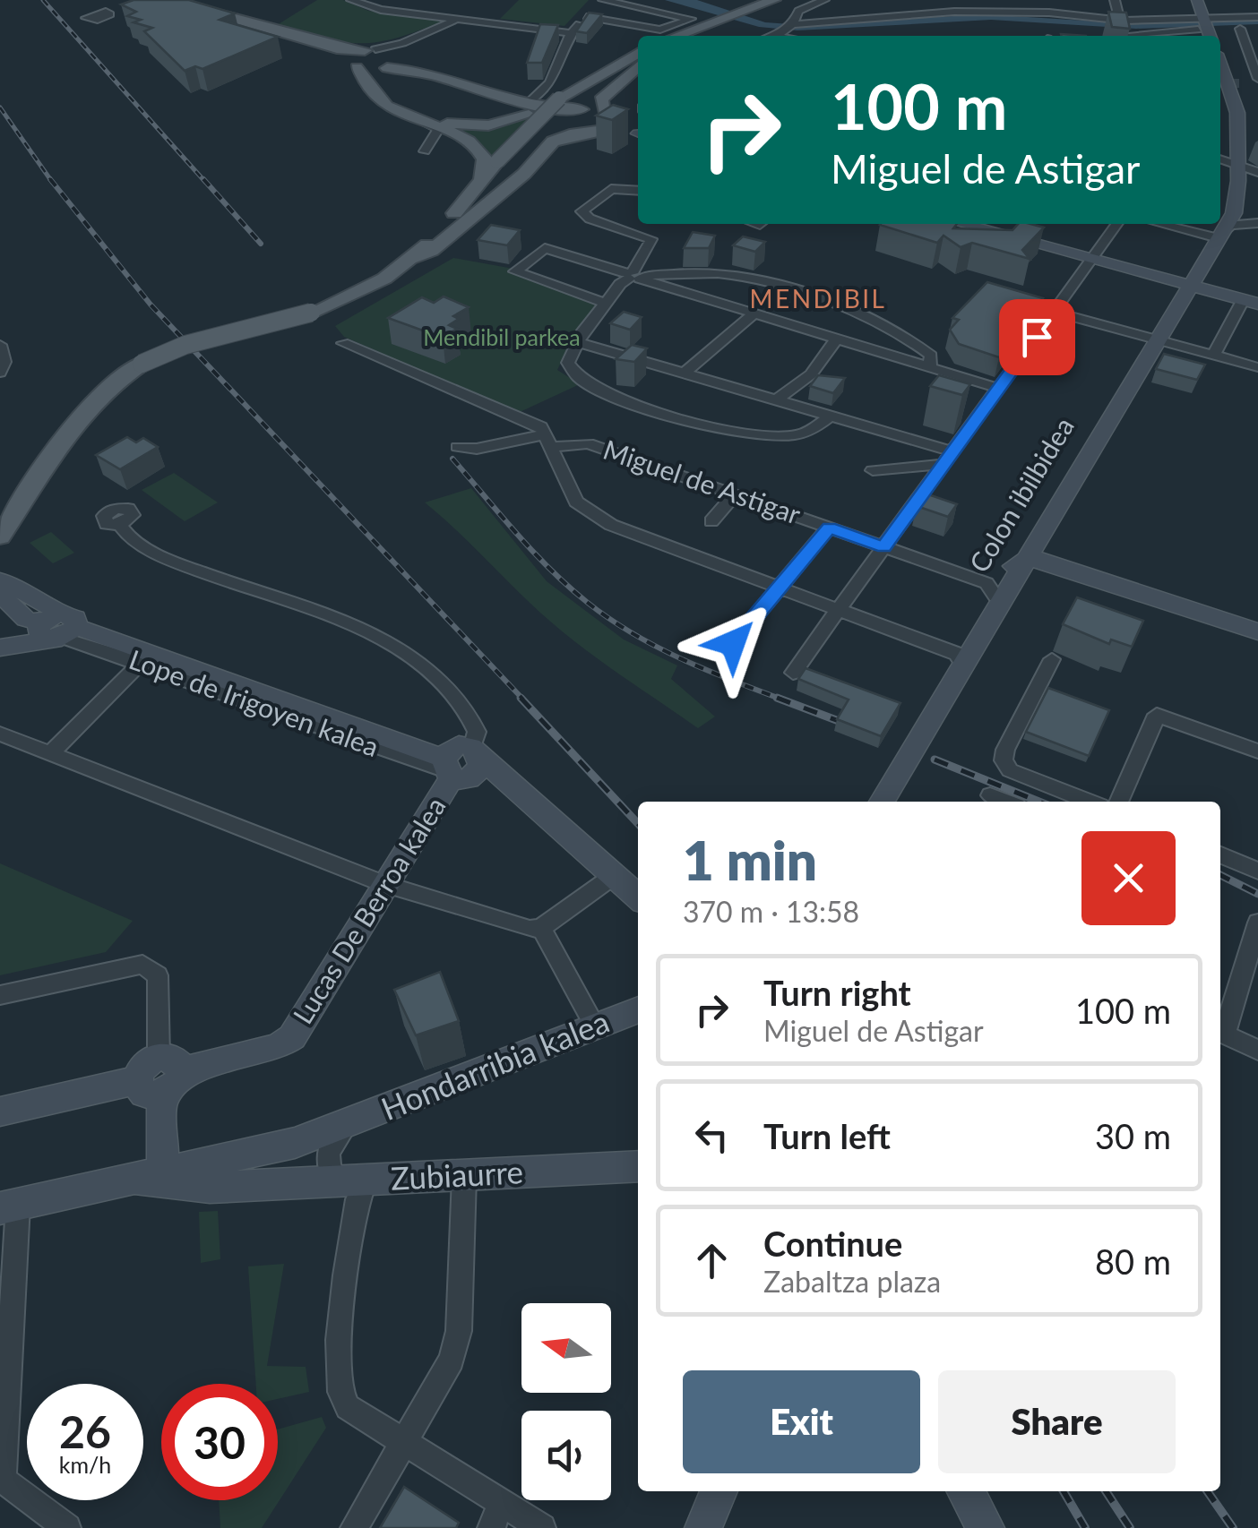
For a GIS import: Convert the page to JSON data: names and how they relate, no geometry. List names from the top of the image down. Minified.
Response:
{"streets":{"main road":["Colon ibilbidea","Lope de Irigoyen kalea","Lucas De Berroa kalea","Hondarribia kalea","Zubiaurre"],"street":["Miguel de Astigar"]},"crossings":[["Miguel de Astigar","Colon ibilbidea"],["Lope de Irigoyen kalea","Lucas De Berroa kalea"],["Hondarribia kalea","Zubiaurre"]],"districts":["MENDIBIL"],"parks":["Mendibil parkea"],"north":"left","page":{"turn":["100 m","Miguel de Astigar"],"heading":["1 min","370 m · 13:58"],"list":[{"name":"Turn right","note":"Miguel de Astigar","value":"100 m"},{"name":"Turn left","value":"30 m"},{"name":"Continue","note":"Zabaltza plaza","value":"80 m"}],"buttons":["Exit","Share"],"speed":"26 km/h","limit":"30"}}
